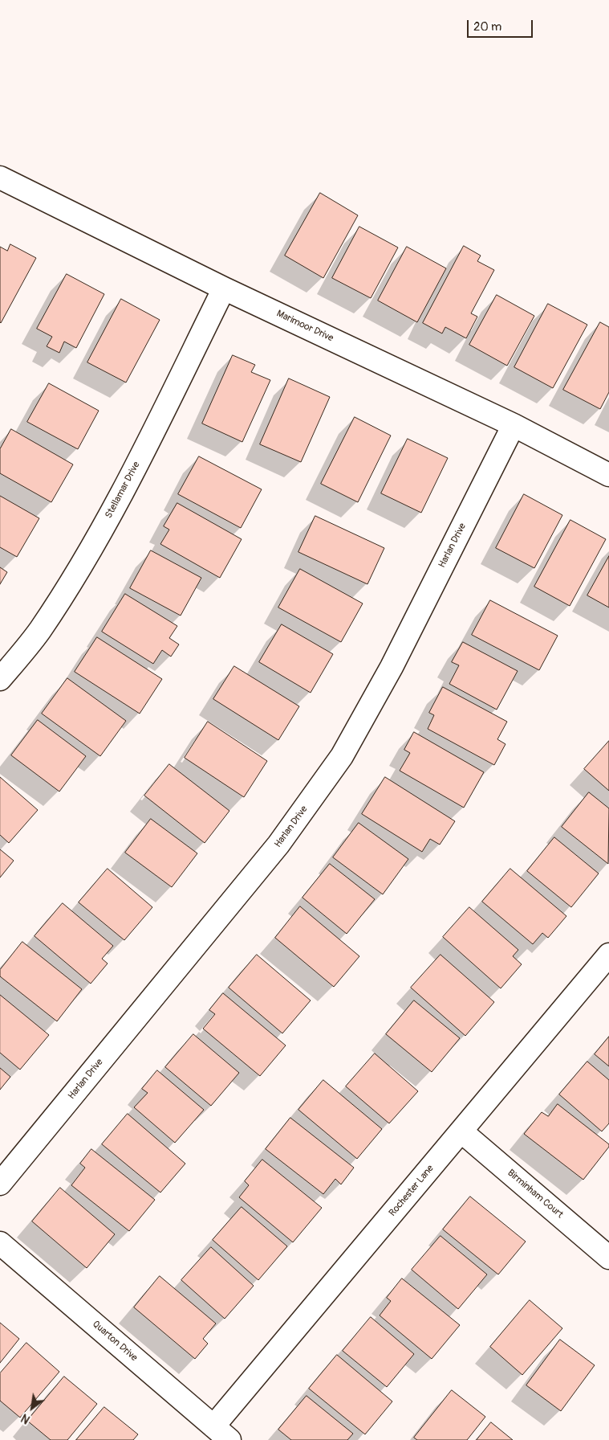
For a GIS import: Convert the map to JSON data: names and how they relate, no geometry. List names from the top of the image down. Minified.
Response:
{"streets":{"street":["Marimoor Drive","Stellamar Drive","Harlan Drive","Rochester Lane","Birminham Court","Quarton Drive"]},"crossings":[["Marimoor Drive","Stellamar Drive"],["Marimoor Drive","Harlan Drive"],["Rochester Lane","Birminham Court"],["Rochester Lane","Quarton Drive"]],"scale_bar":"20 m","north":"bottom left"}
